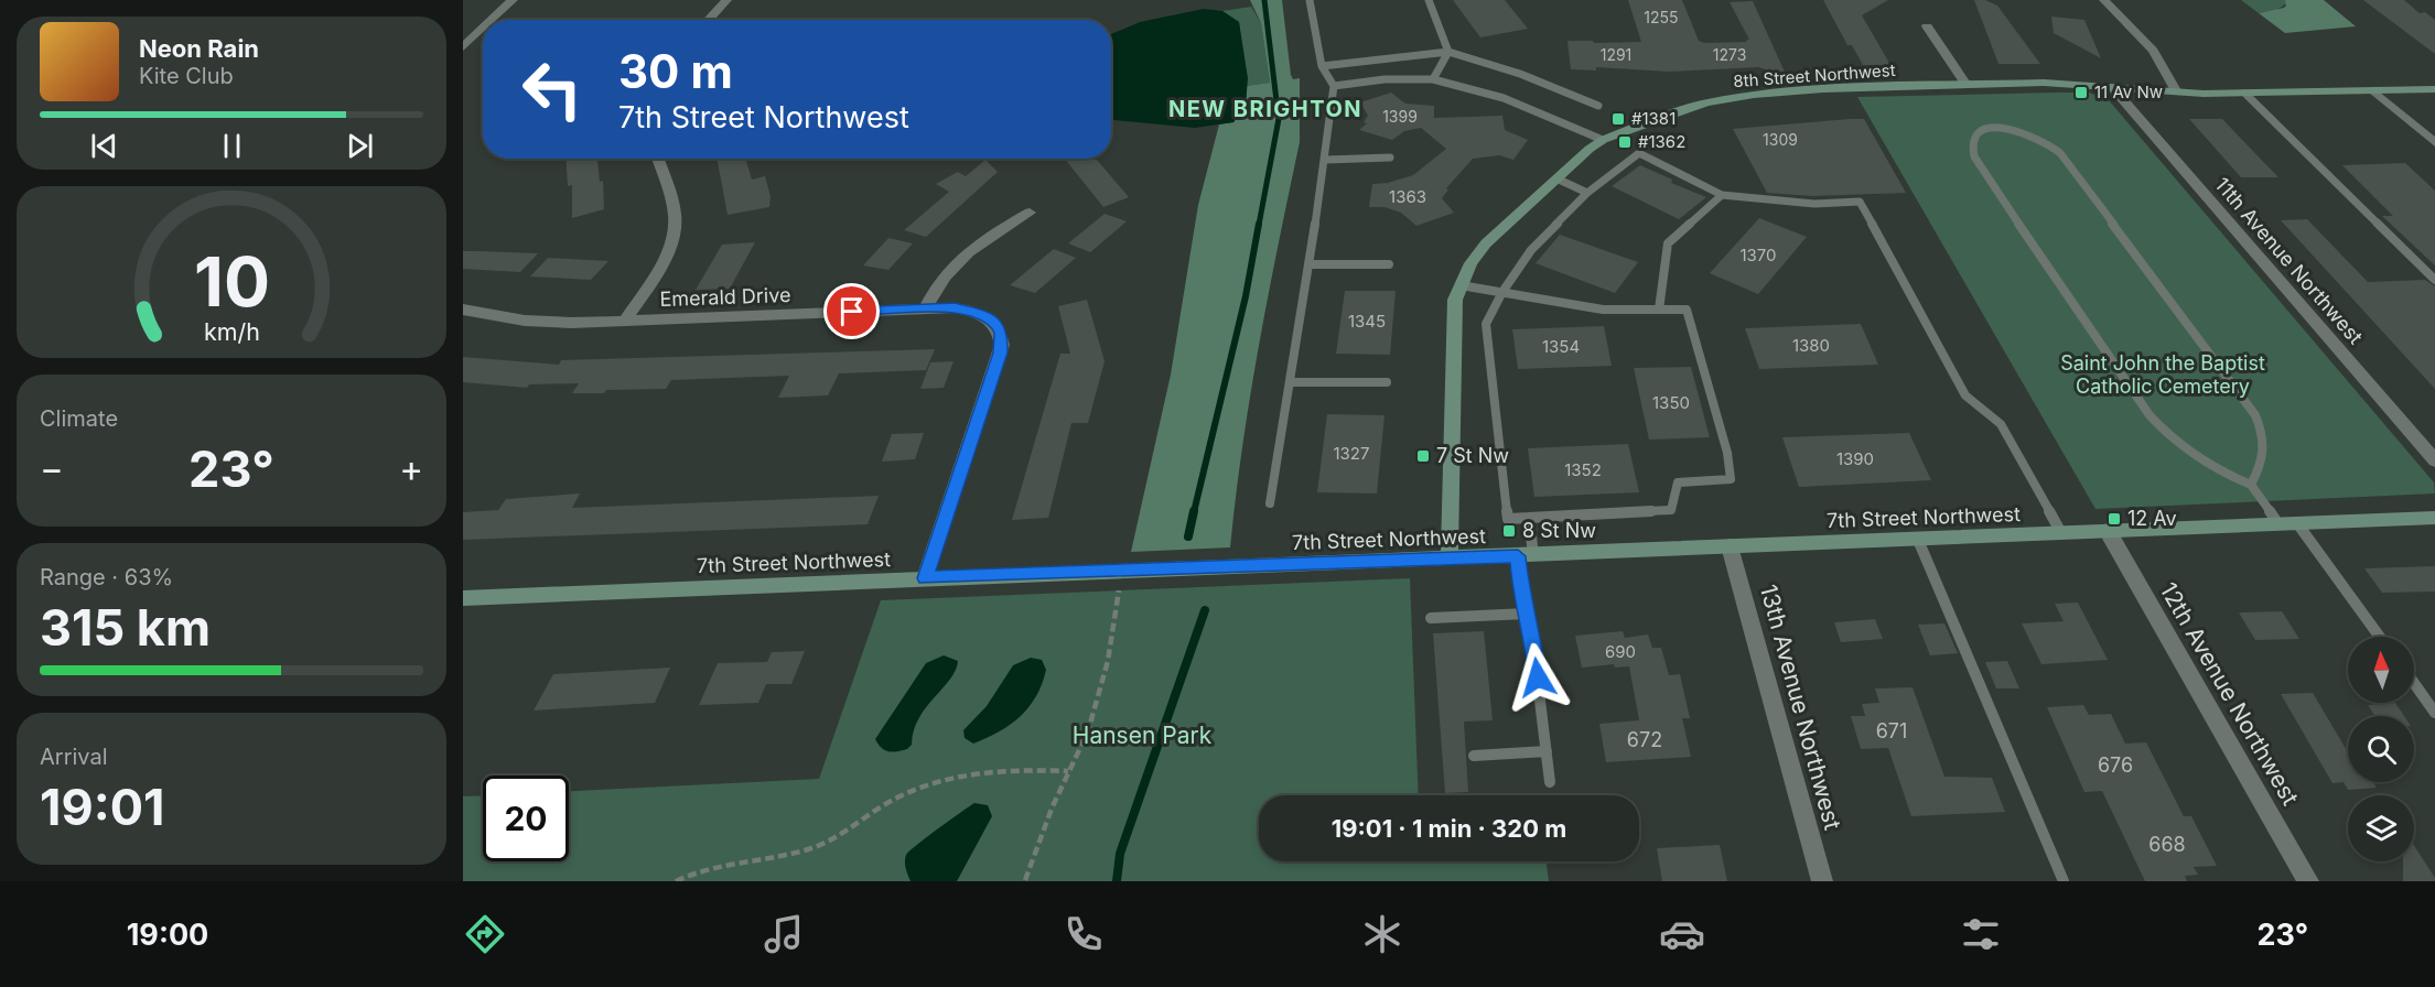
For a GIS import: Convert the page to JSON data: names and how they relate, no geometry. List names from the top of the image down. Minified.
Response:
{"streets":{"street":["8th Street Northwest","11th Avenue Northwest","Emerald Drive","7th Street Northwest","12th Avenue Northwest","13th Avenue Northwest"]},"crossings":[["8th Street Northwest","11th Avenue Northwest"],["8th Street Northwest","7th Street Northwest"],["Emerald Drive","7th Street Northwest"],["7th Street Northwest","12th Avenue Northwest"],["7th Street Northwest","13th Avenue Northwest"]],"districts":["NEW BRIGHTON"],"parks":["Saint John the Baptist Catholic Cemetery","Hansen Park"],"places":{"transit":["11 Av Nw","#1381","#1362","7 St Nw","12 Av","8 St Nw"]},"house_numbers":["1255","1291","1273","1399","1309","1363","1370","1345","1380","1354","1350","1327","1390","1352","690","671","672","676","668"],"north":"top","page":{"turn":["30 m","7th Street Northwest"],"song":["Neon Rain","Kite Club"],"tile":["Climate",["Range · 63%","315 km"],["Arrival","19:01"]],"heat":["−","23°","+"],"limit":"20","trip":"19:01 · 1 min · 320 m","tabs":["19:00","23°"],"gauge":["10","km/h"]}}
